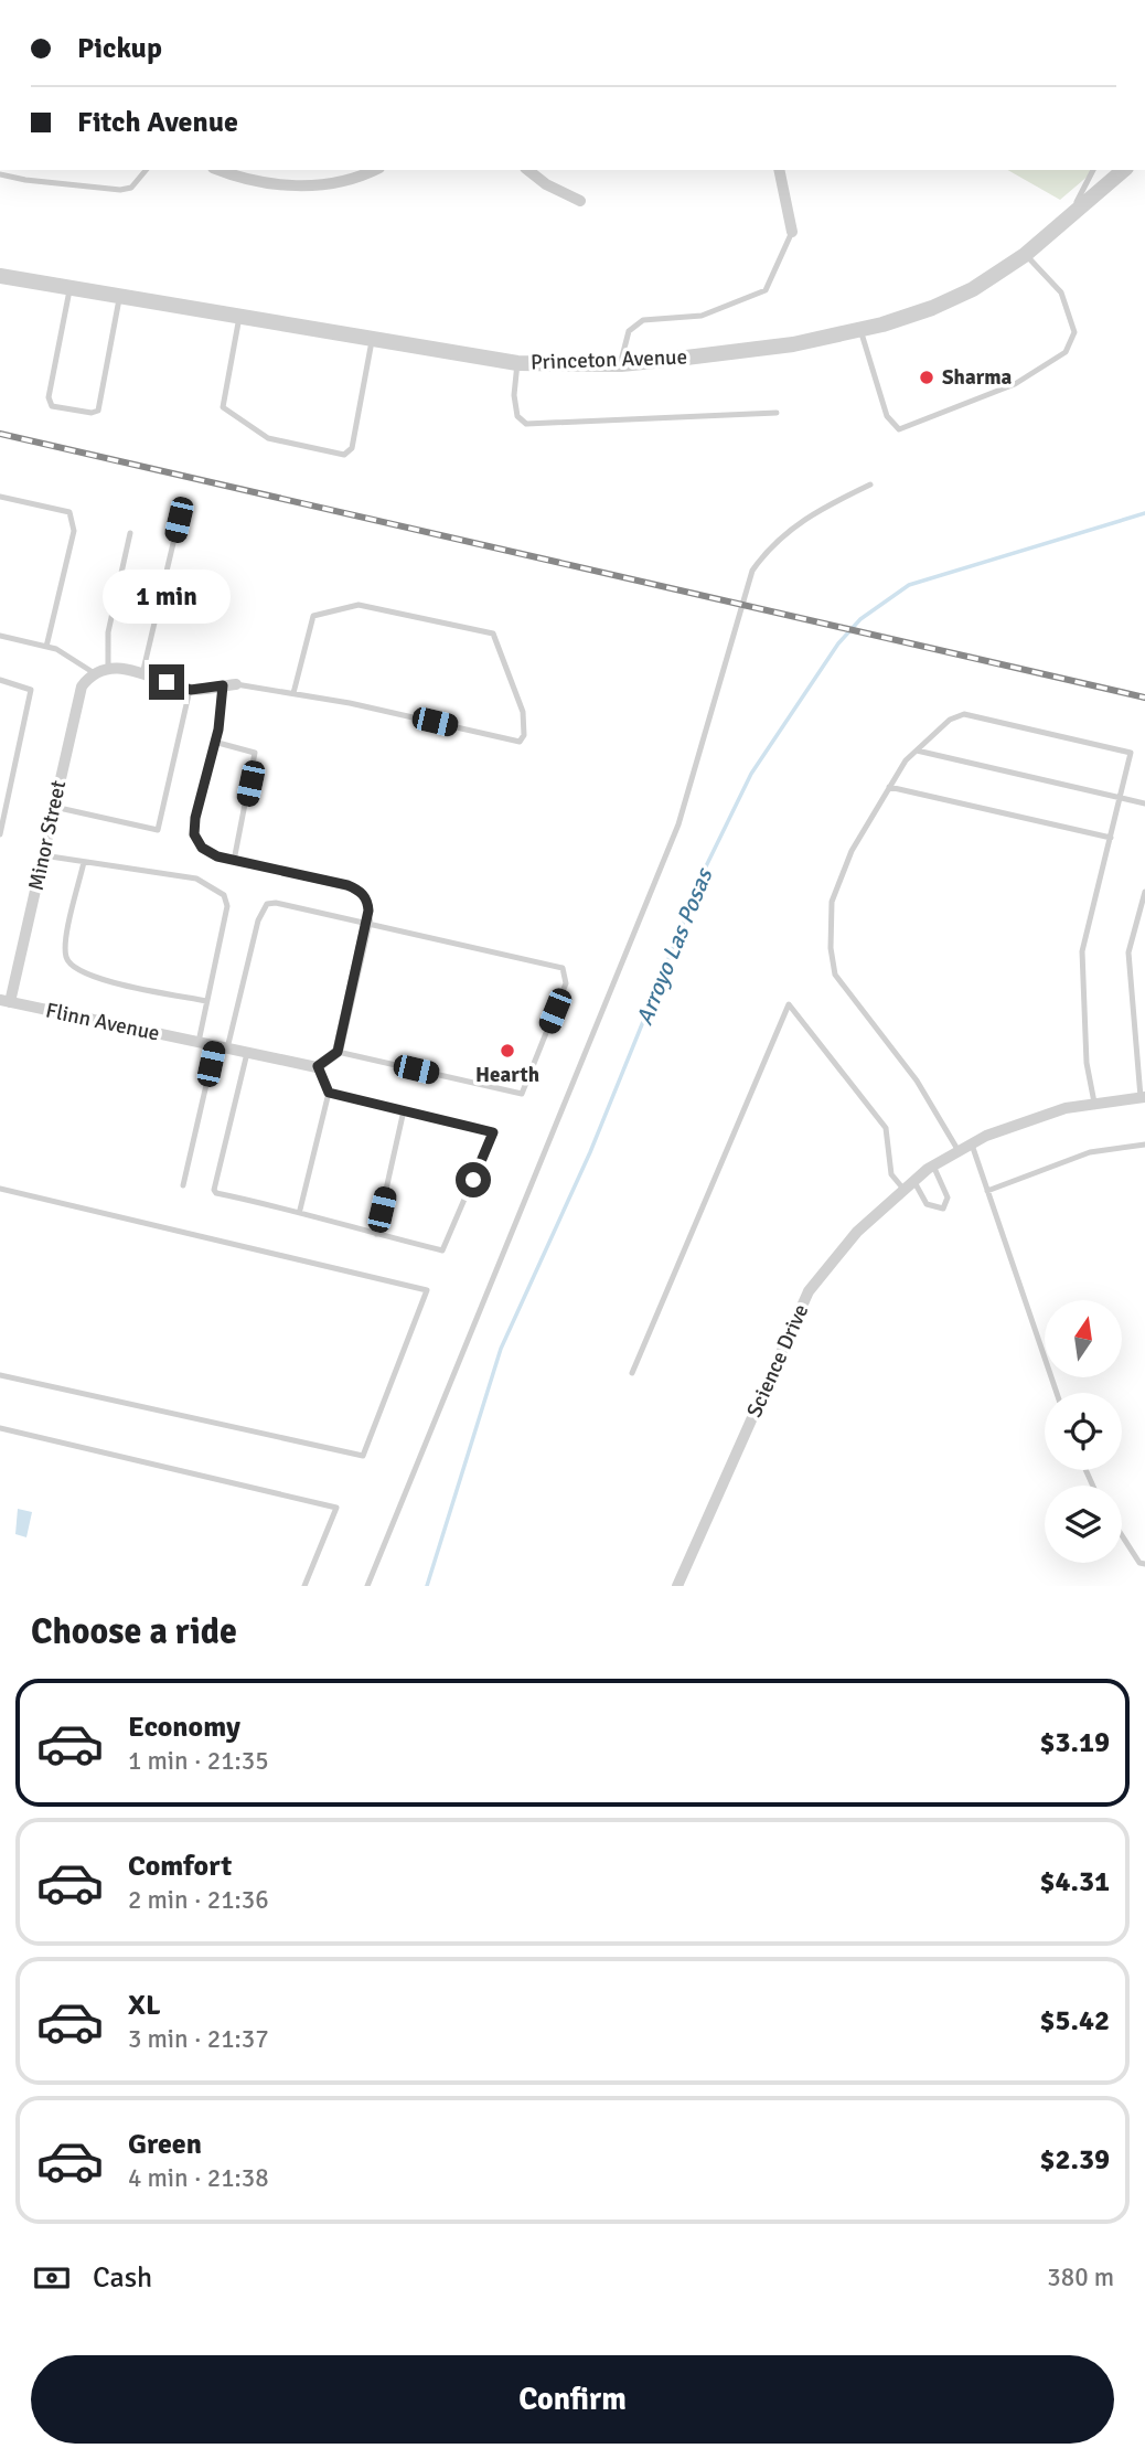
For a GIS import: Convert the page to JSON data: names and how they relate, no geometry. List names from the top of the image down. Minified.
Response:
{"streets":{"street":["Princeton Avenue","Minor Street","Flinn Avenue","Science Drive"]},"crossings":[["Minor Street","Flinn Avenue"]],"water":["Arroyo Las Posas"],"places":["Sharma","Hearth"],"north":"top","page":{"banner":["Pickup","Fitch Avenue"],"bubble":"1 min","heading":"Choose a ride","list":[{"name":"Economy","note":"1 min · 21:35","value":"$3.19"},{"name":"Comfort","note":"2 min · 21:36","value":"$4.31"},{"name":"XL","note":"3 min · 21:37","value":"$5.42"},{"name":"Green","note":"4 min · 21:38","value":"$2.39"}],"pay":["Cash","380 m"],"buttons":"Confirm"}}
